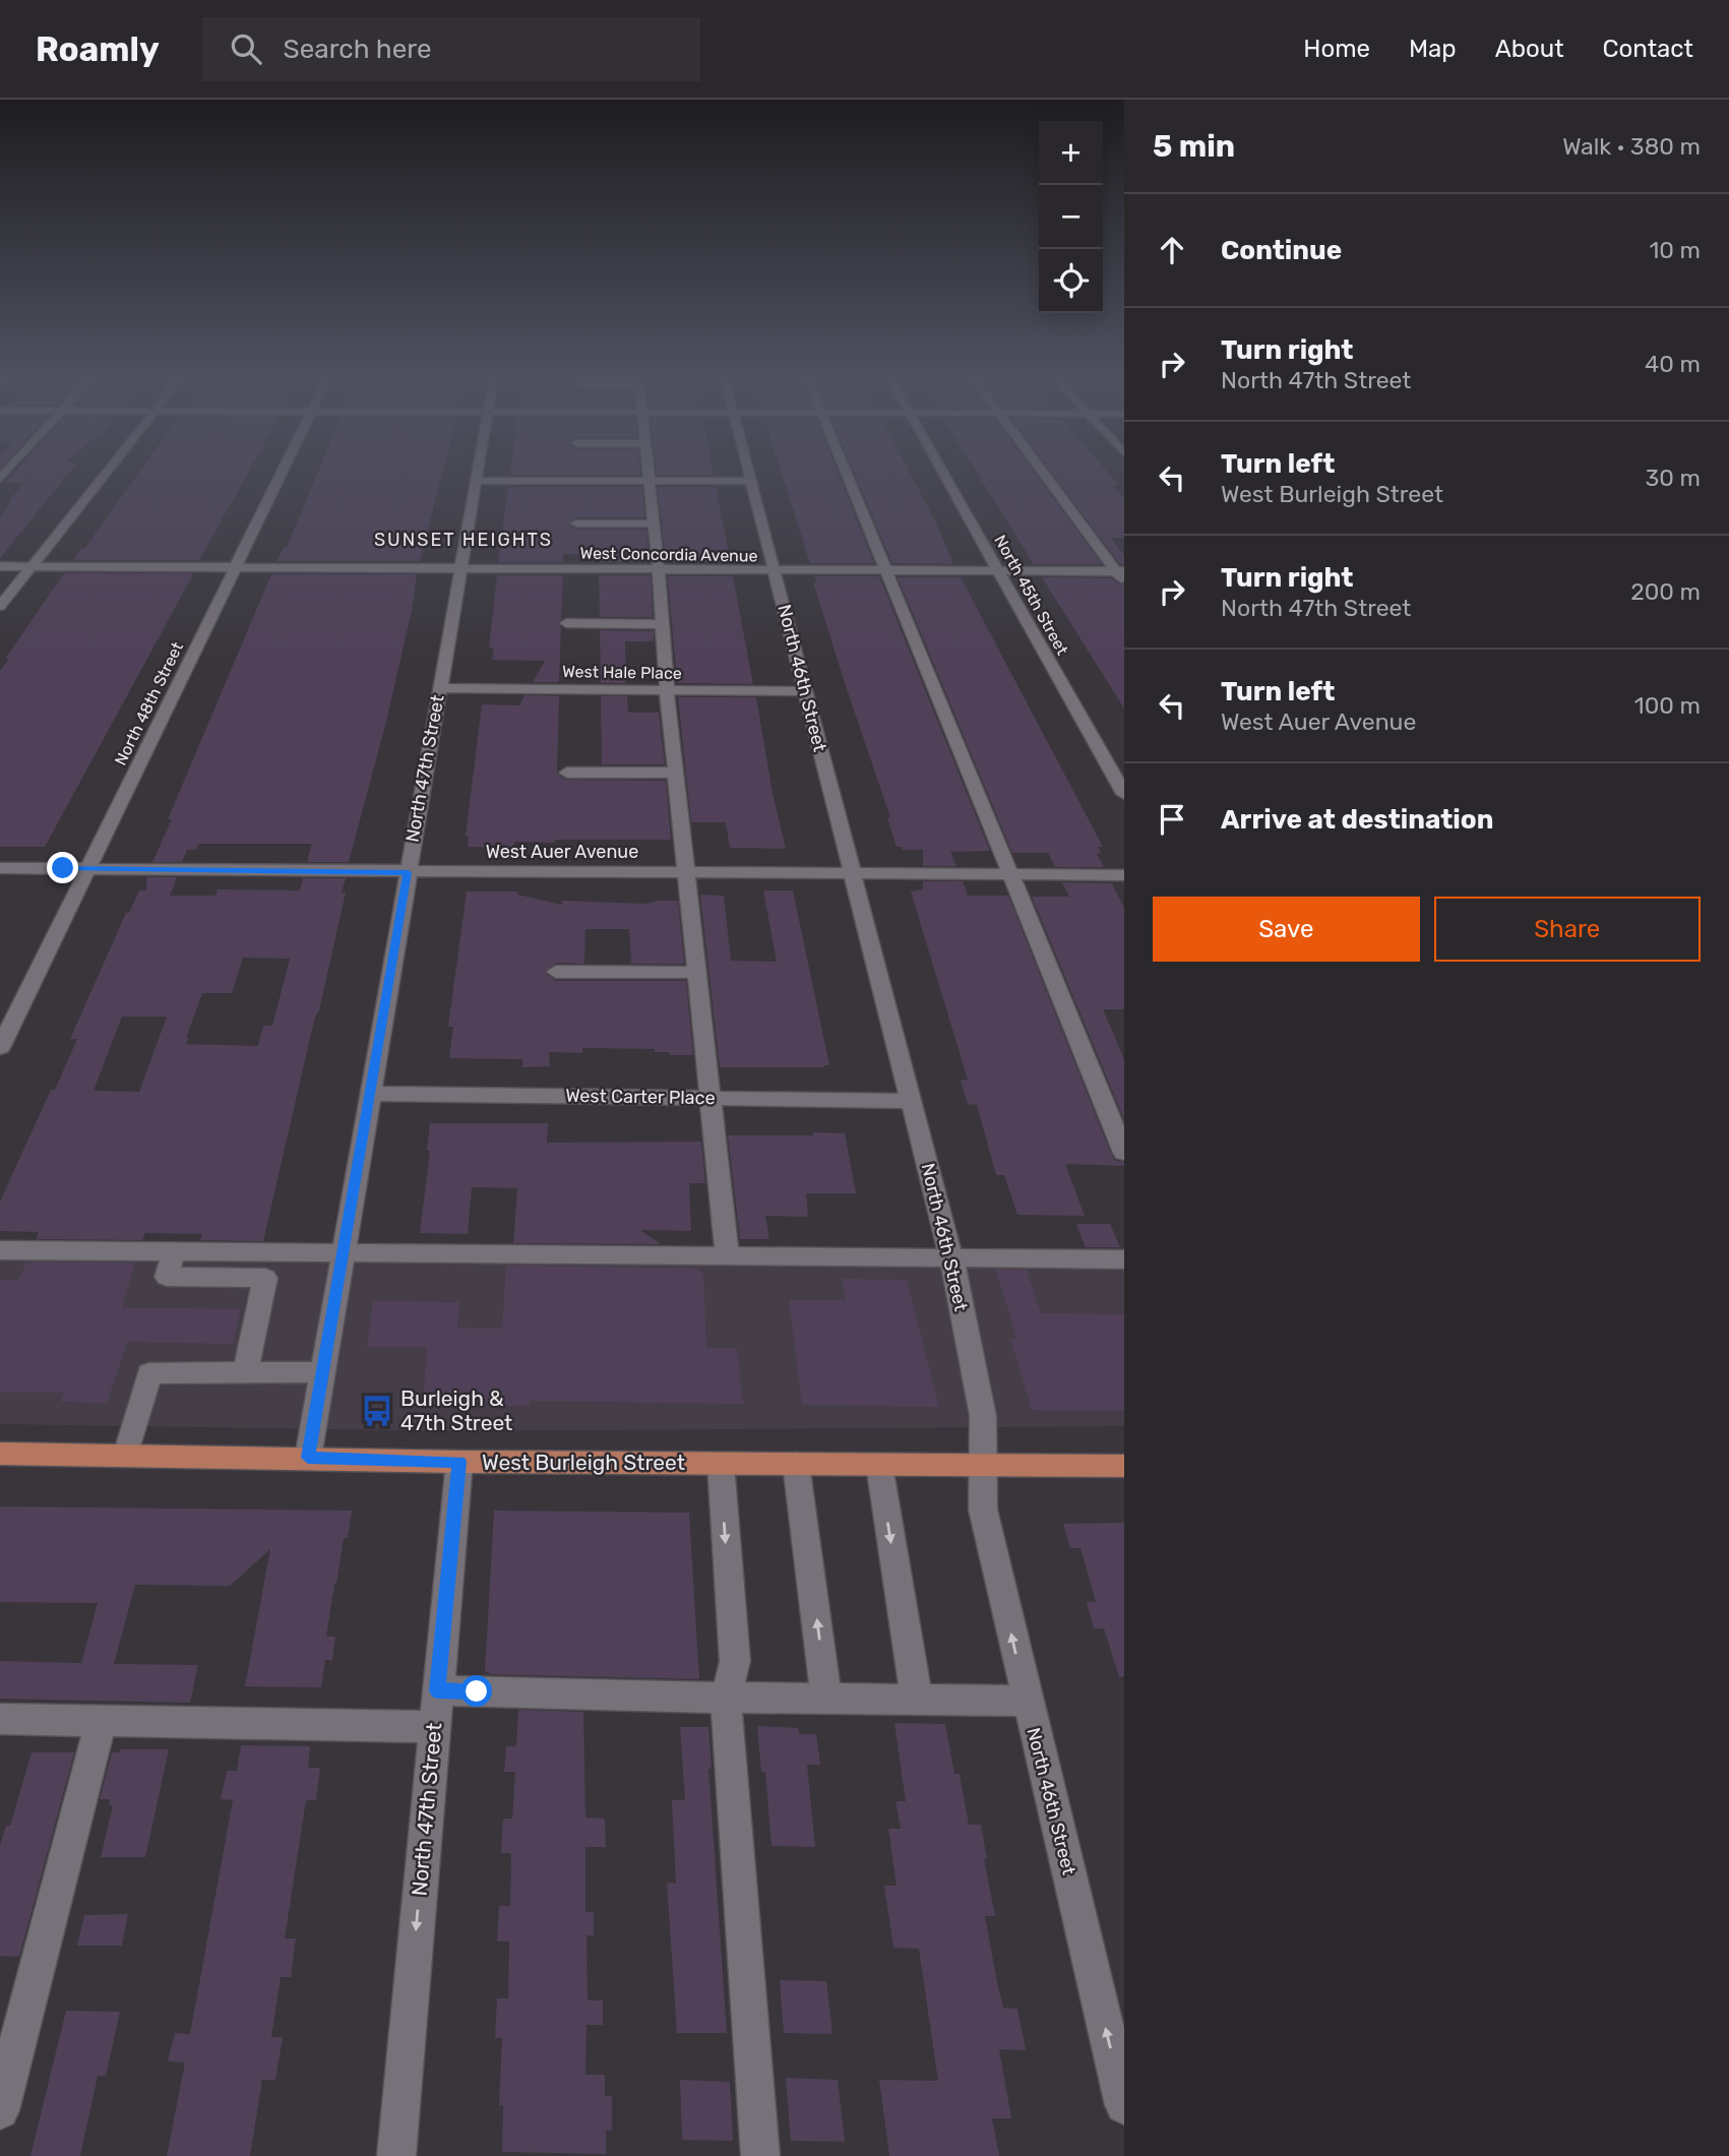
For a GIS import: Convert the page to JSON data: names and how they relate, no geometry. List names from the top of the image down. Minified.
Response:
{"streets":{"main road":["West Burleigh Street"],"street":["West Concordia Avenue","North 45th Street","West Hale Place","North 46th Street","North 48th Street","North 47th Street","West Auer Avenue","West Carter Place"]},"crossings":[["West Concordia Avenue","North 45th Street"],["West Concordia Avenue","North 46th Street"],["West Concordia Avenue","North 48th Street"],["West Concordia Avenue","North 47th Street"],["West Hale Place","North 46th Street"],["West Hale Place","North 47th Street"],["North 46th Street","West Auer Avenue"],["North 46th Street","West Carter Place"],["North 46th Street","West Burleigh Street"],["North 48th Street","West Auer Avenue"],["North 47th Street","West Auer Avenue"],["North 47th Street","West Carter Place"],["North 47th Street","West Burleigh Street"]],"districts":["SUNSET HEIGHTS"],"places":{"bus stop":["Burleigh & 47th Street"]},"page":{"header":"Roamly","search":"Search here","nav":["Home","Map","About","Contact"],"heading":["5 min","Walk · 380 m"],"map_buttons":["+","−"],"list":[["Continue","10 m"],["Turn right","North 47th Street","40 m"],["Turn left","West Burleigh Street","30 m"],["Turn right","North 47th Street","200 m"],["Turn left","West Auer Avenue","100 m"],"Arrive at destination"],"buttons":["Save","Share"]}}
